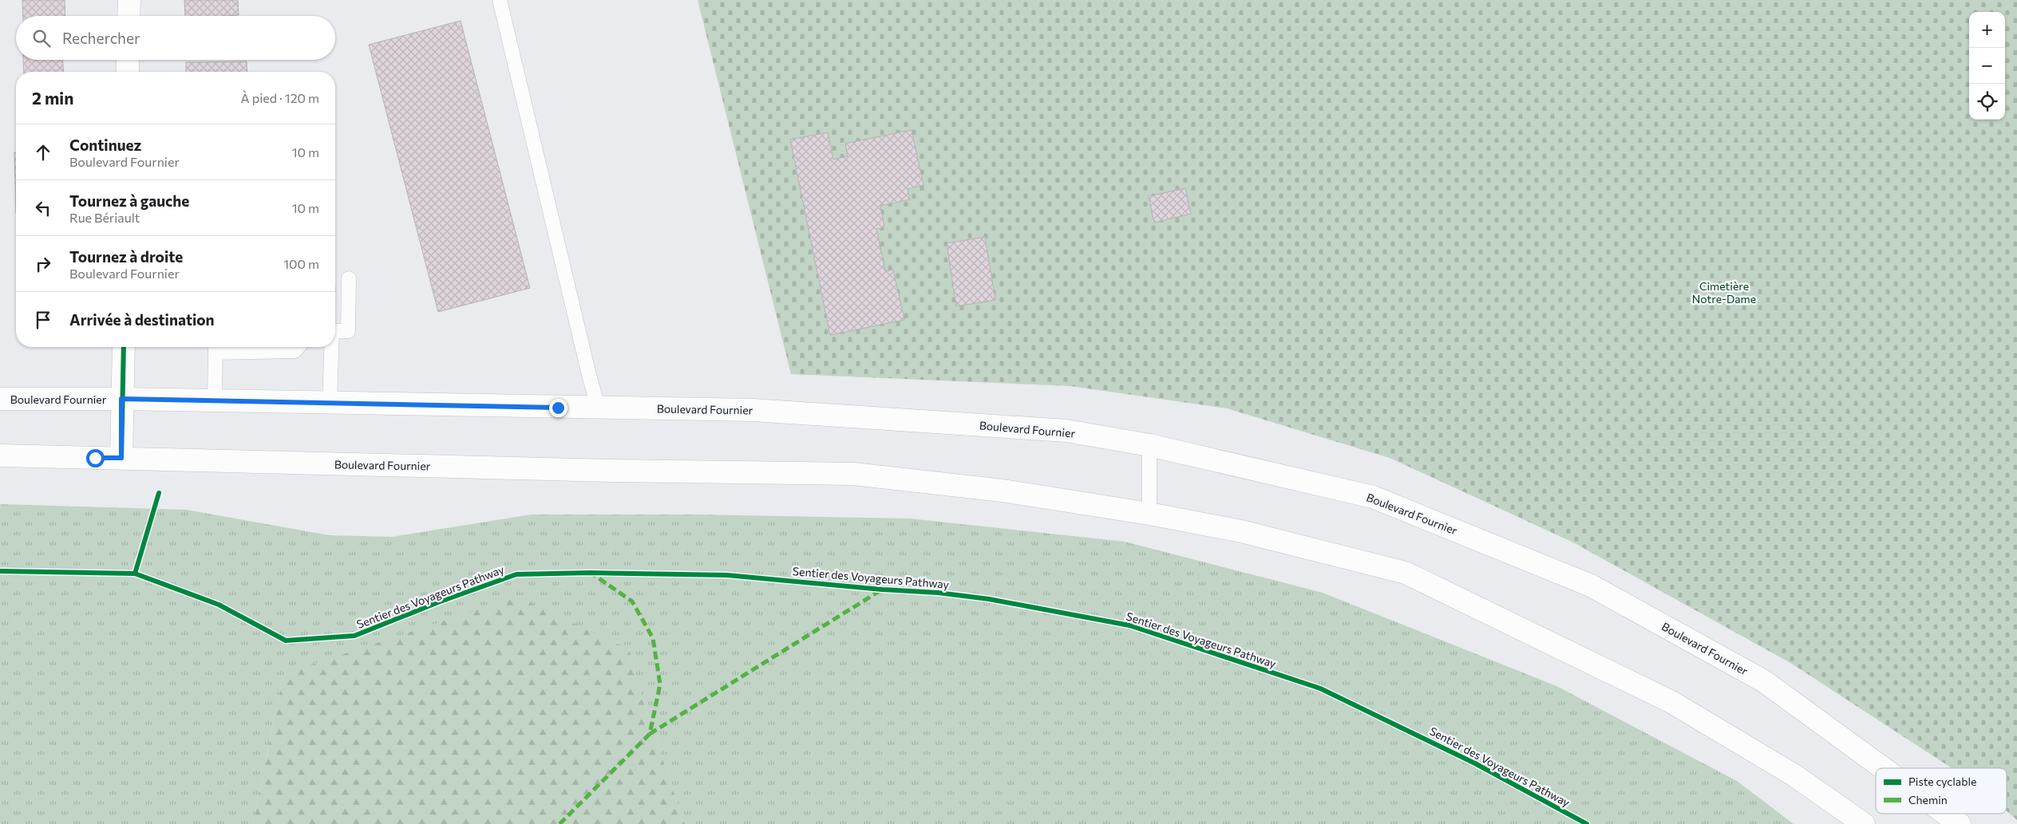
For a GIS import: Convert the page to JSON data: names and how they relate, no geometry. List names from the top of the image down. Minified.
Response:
{"streets":{"main road":["Boulevard Fournier"],"cycle path":["Sentier des Voyageurs Pathway"]},"parks":["Cimetière Notre-Dame"],"legend":["Piste cyclable","Chemin"],"page":{"map_buttons":["+","−"],"search":"Rechercher","heading":["2 min","À pied · 120 m"],"list":[["Continuez","Boulevard Fournier","10 m"],["Tournez à gauche","Rue Bériault","10 m"],["Tournez à droite","Boulevard Fournier","100 m"],"Arrivée à destination"]}}
